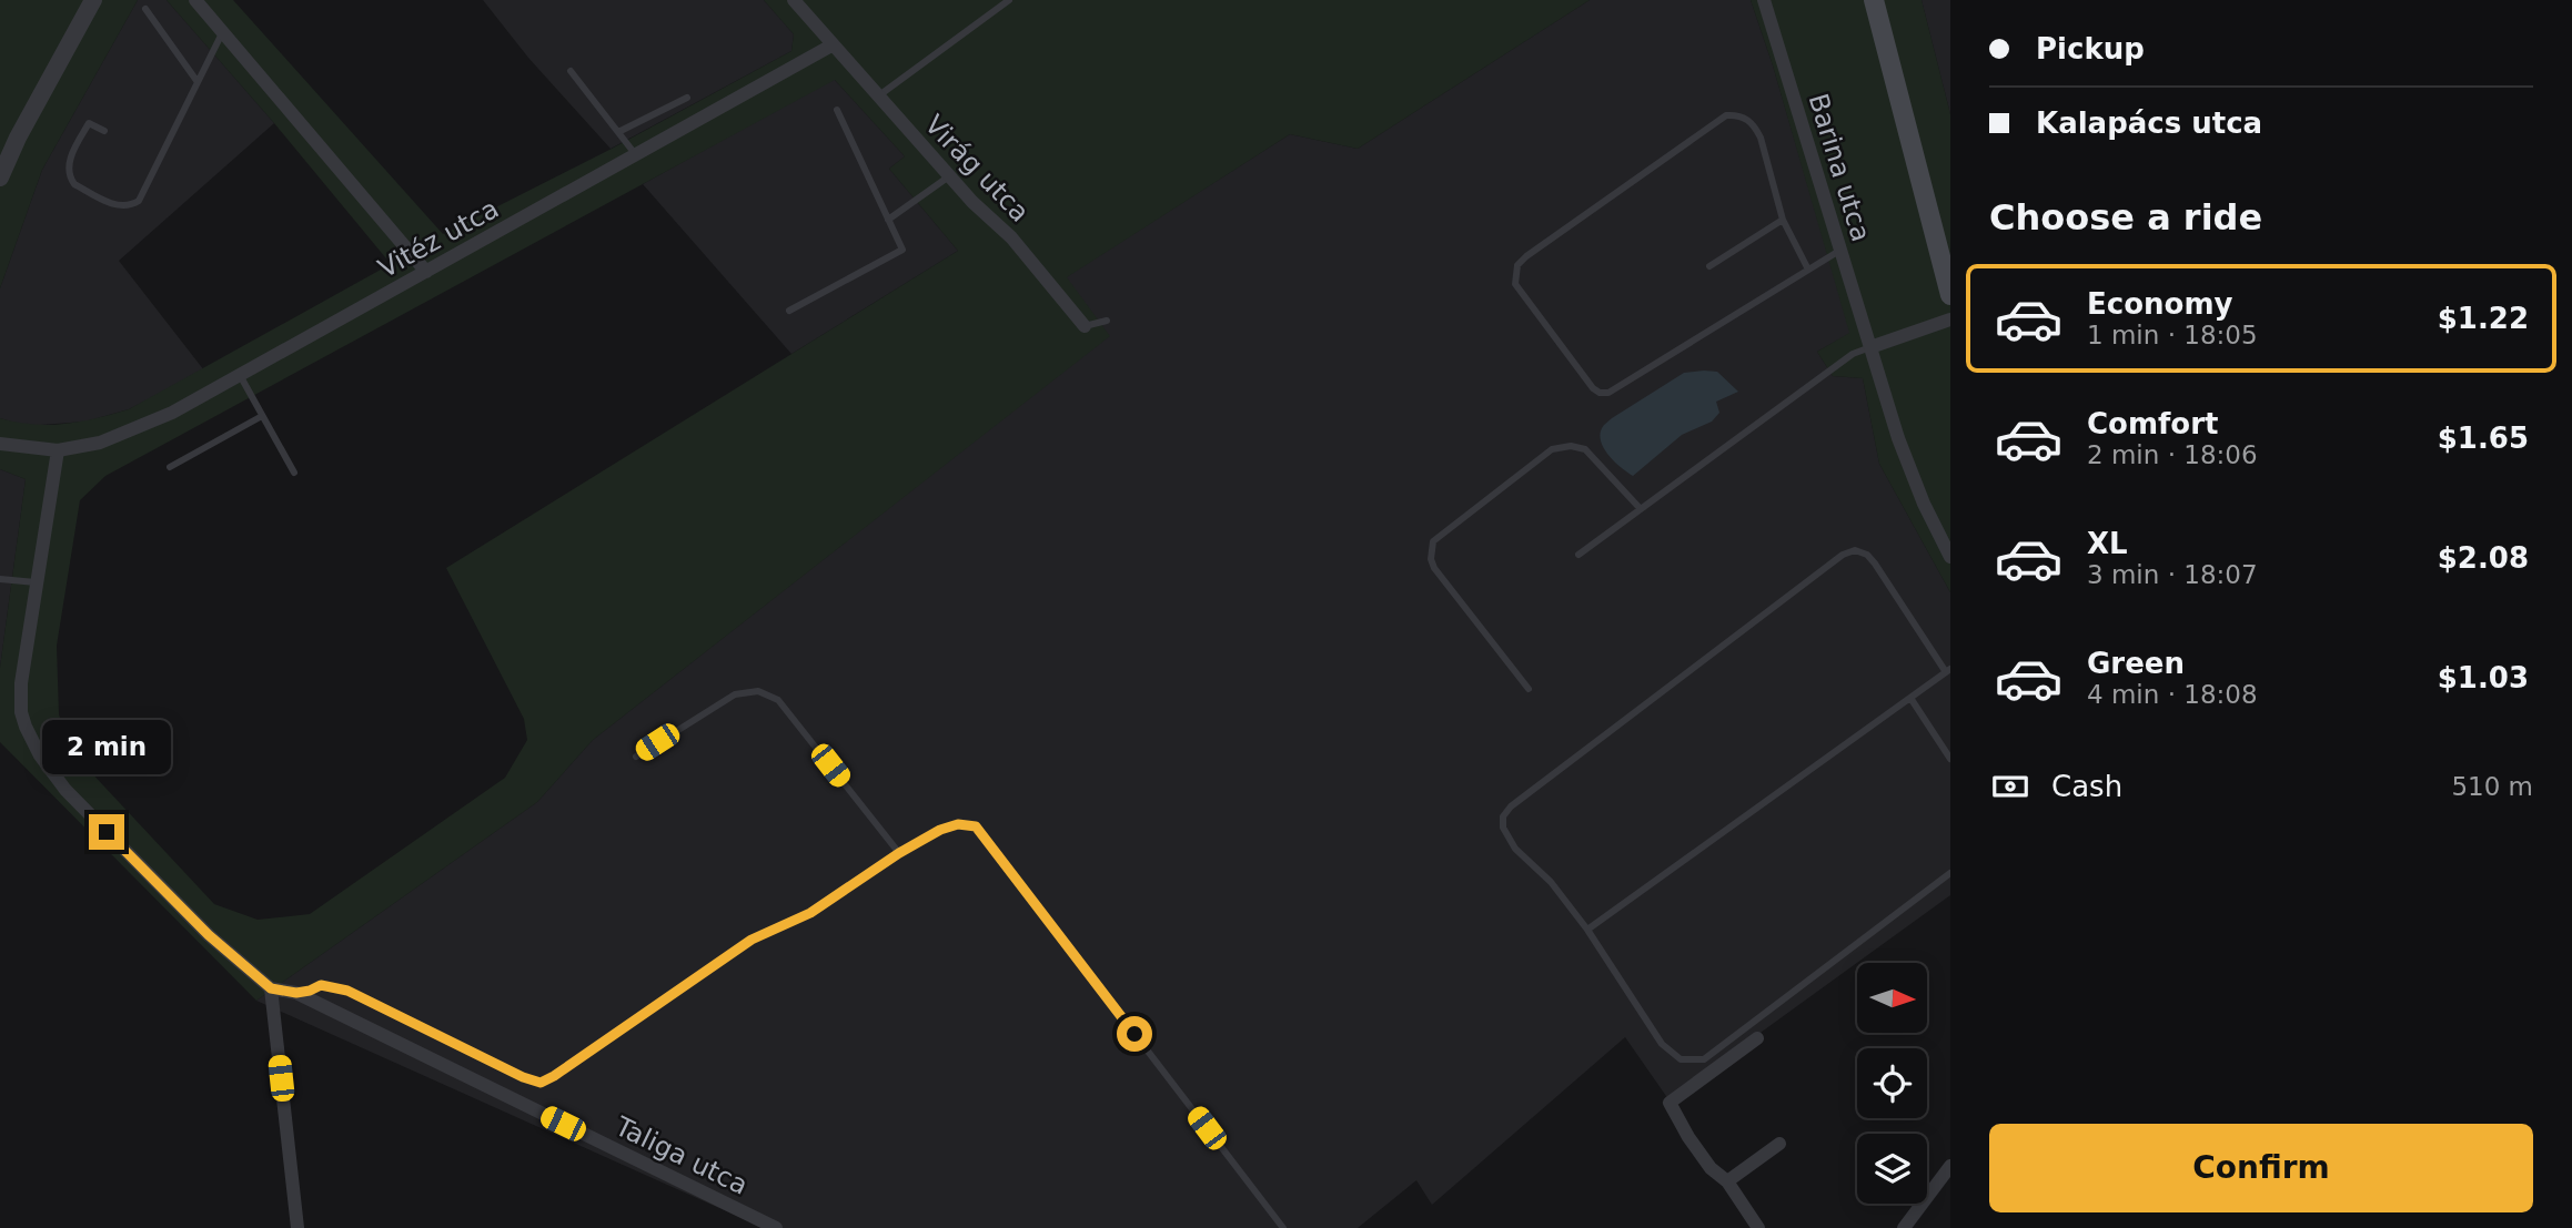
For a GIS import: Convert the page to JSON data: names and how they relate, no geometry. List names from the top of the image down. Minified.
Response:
{"streets":{"street":["Barina utca","Virág utca","Vitéz utca","Taliga utca"]},"crossings":[["Virág utca","Vitéz utca"]],"north":"right","page":{"banner":["Pickup","Kalapács utca"],"heading":"Choose a ride","list":[{"name":"Economy","note":"1 min · 18:05","value":"$1.22"},{"name":"Comfort","note":"2 min · 18:06","value":"$1.65"},{"name":"XL","note":"3 min · 18:07","value":"$2.08"},{"name":"Green","note":"4 min · 18:08","value":"$1.03"}],"bubble":"2 min","pay":["Cash","510 m"],"buttons":"Confirm"}}
